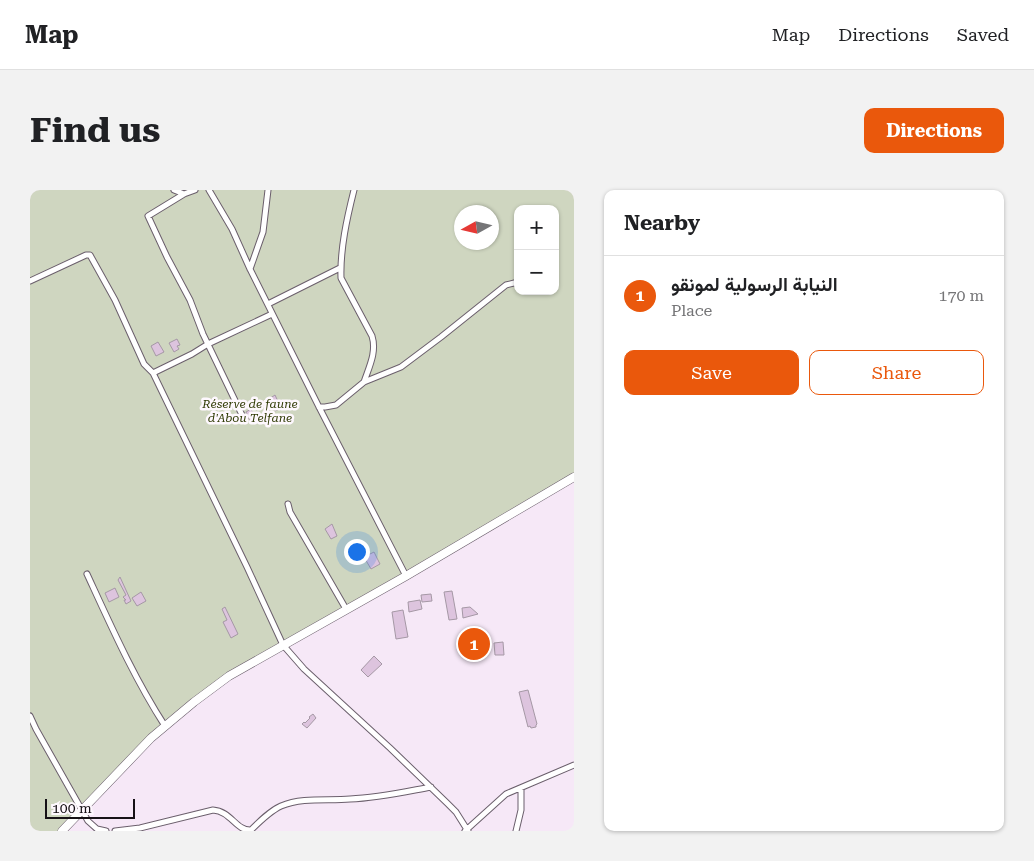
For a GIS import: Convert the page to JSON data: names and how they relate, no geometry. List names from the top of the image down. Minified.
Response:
{"parks":["Réserve de faune d'Abou Telfane"],"scale_bar":"100 m","north":"left","page":{"header":"Map","nav":["Map","Directions","Saved"],"buttons":["Directions",["Save","Share"]],"title":"Find us","heading":"Nearby","map_buttons":["+","−"],"list":[{"mark":"1","name":"النيابة الرسولية لمونقو","note":"Place","value":"170 m"}],"pins":"1","scale":"100 m"}}
